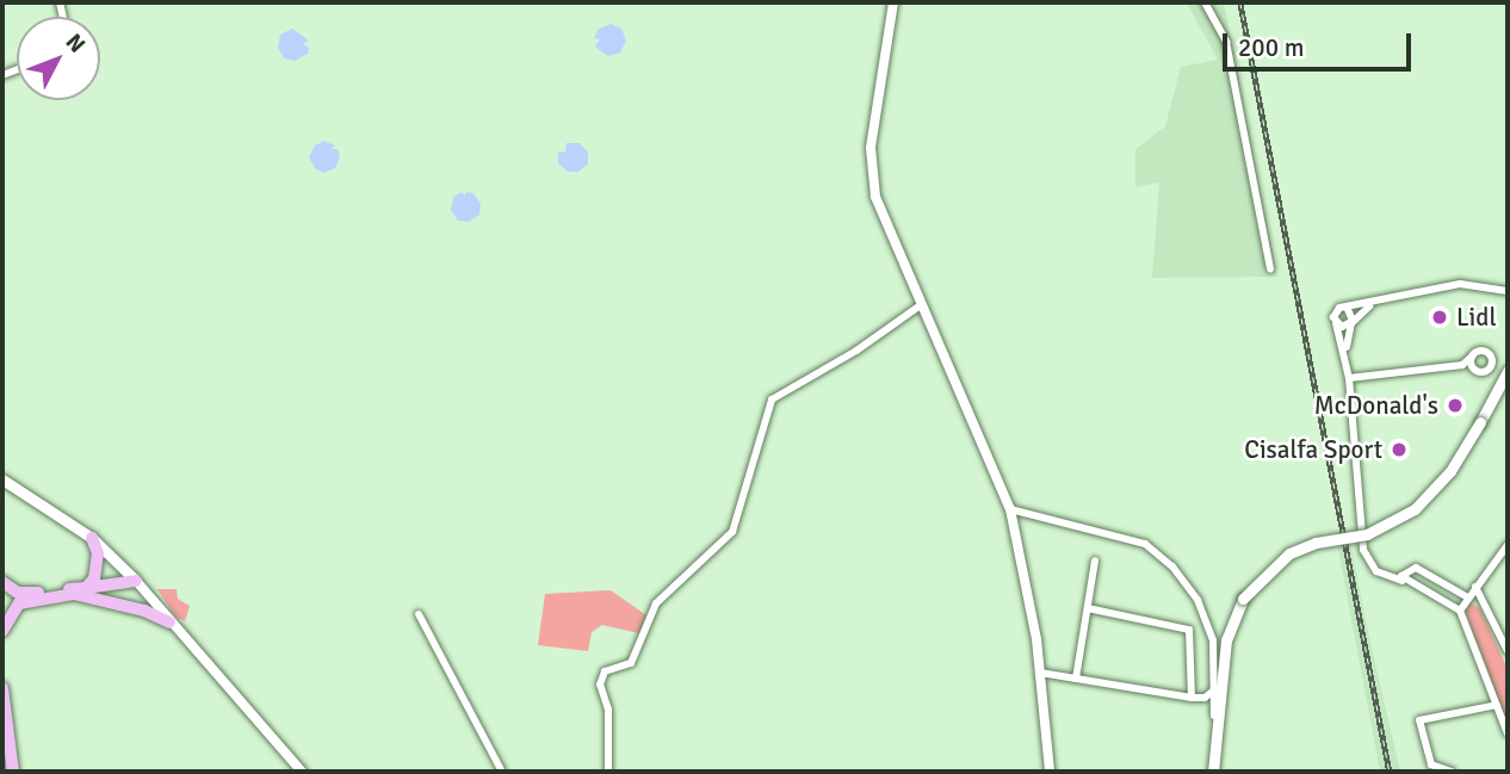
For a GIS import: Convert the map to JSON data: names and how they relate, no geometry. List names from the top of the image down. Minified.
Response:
{"places":["Lidl","McDonald's","Cisalfa Sport"],"scale_bar":"200 m","north":"top right"}
